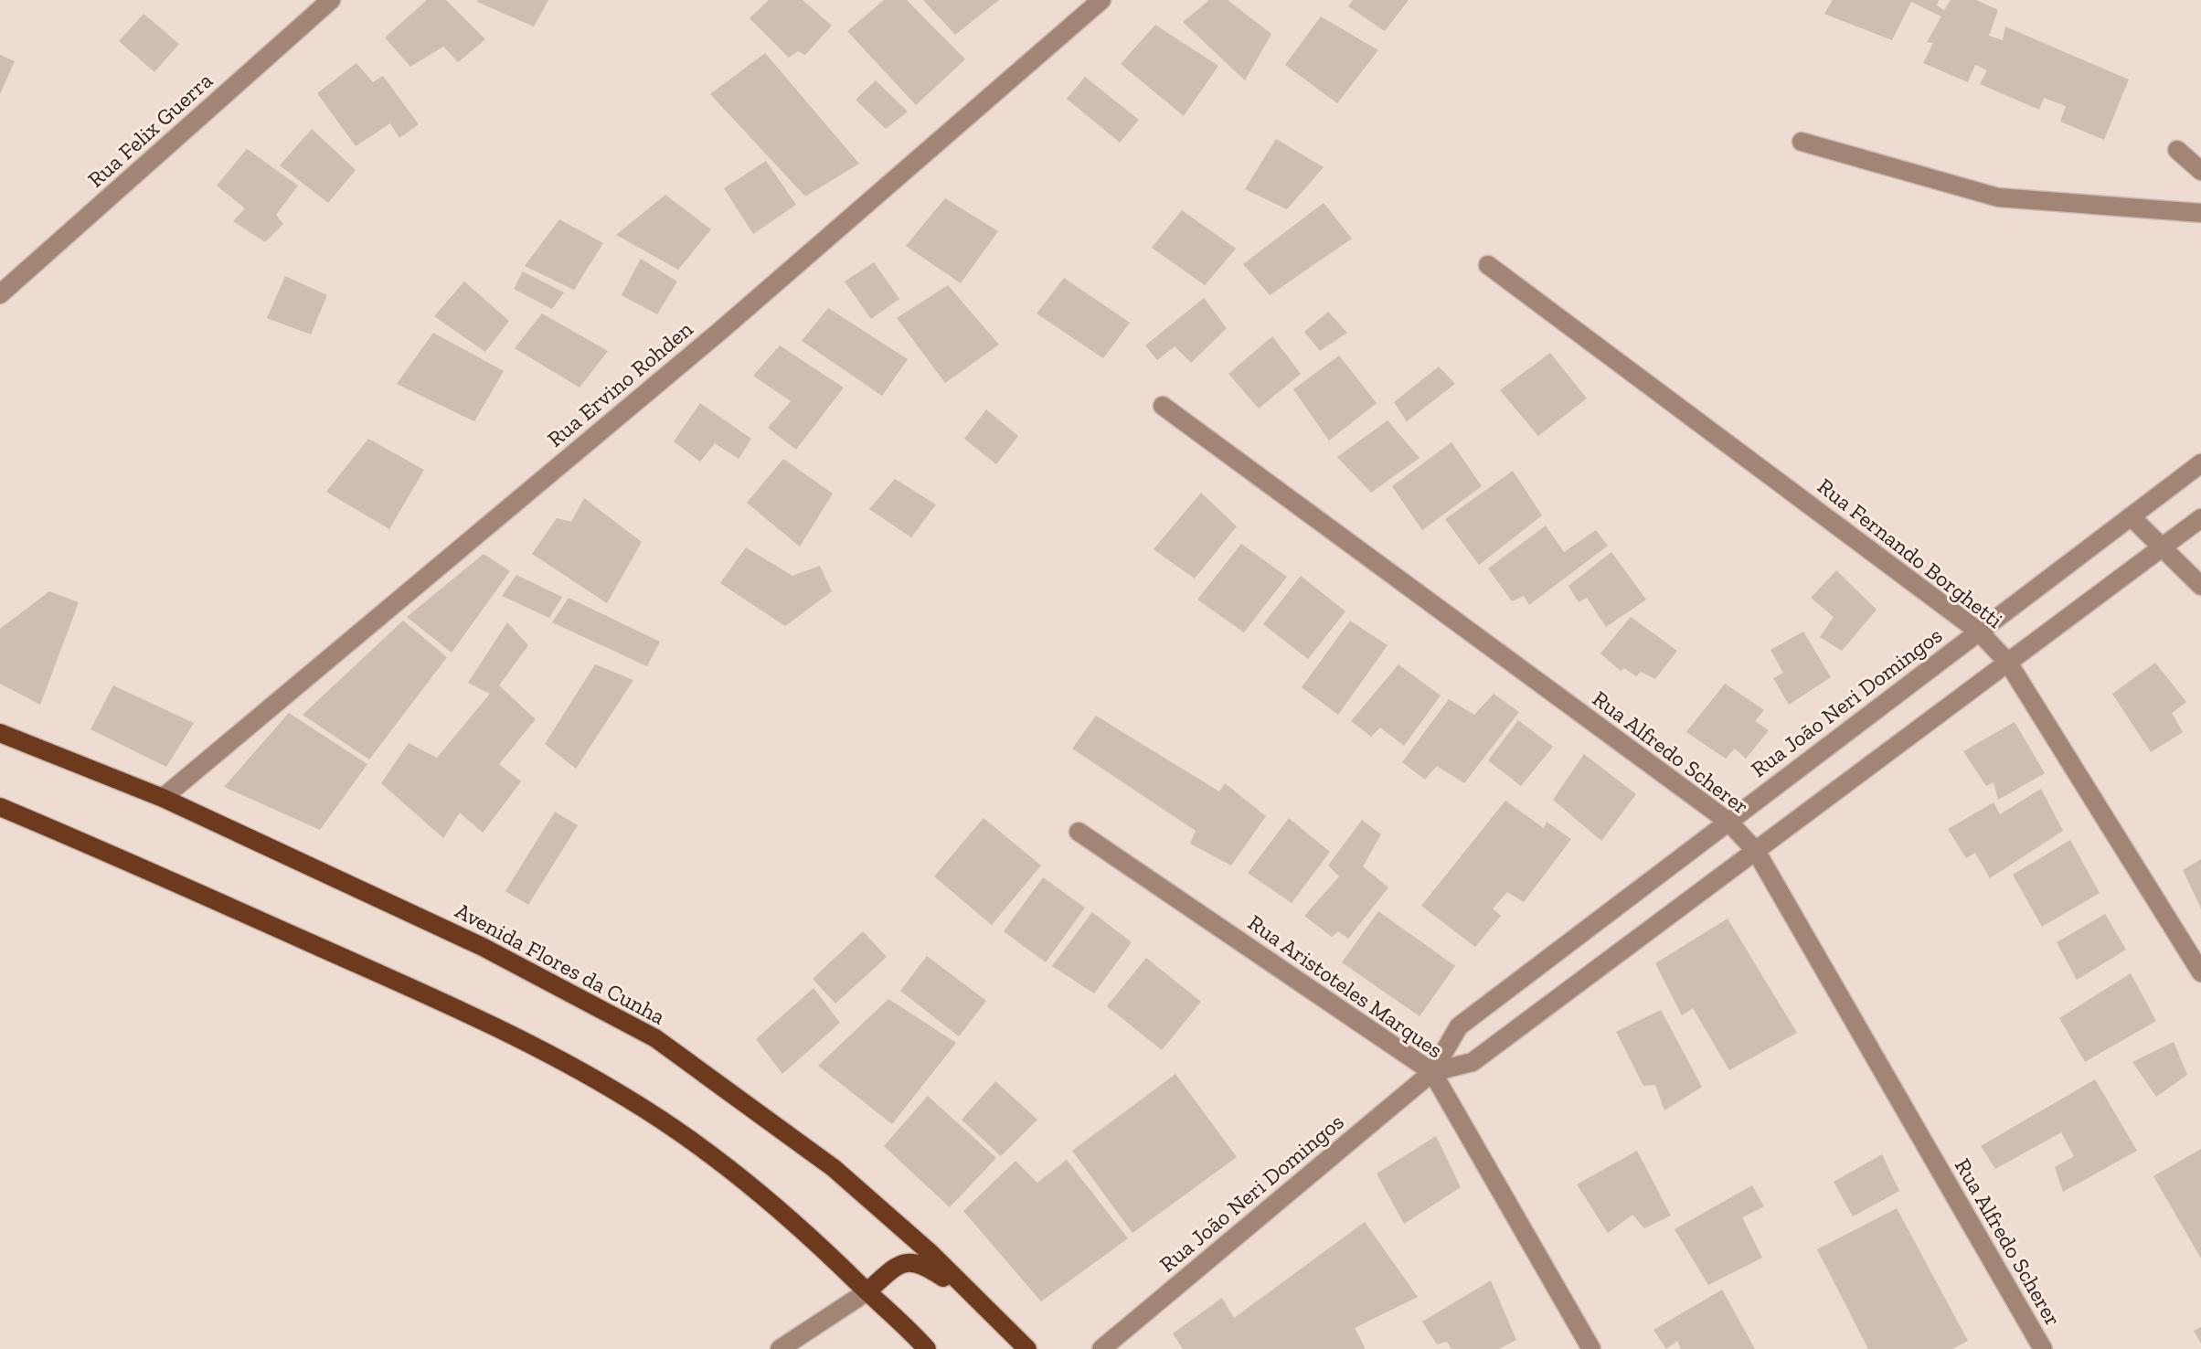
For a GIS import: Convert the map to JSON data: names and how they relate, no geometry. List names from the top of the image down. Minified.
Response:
{"streets":{"main road":["Avenida Flores da Cunha"],"street":["Rua Felix Guerra","Rua Ervino Rohden","Rua Fernando Borghetti","Rua João Neri Domingos","Rua Alfredo Scherer","Rua Aristoteles Marques"]},"crossings":[["Rua Ervino Rohden","Avenida Flores da Cunha"],["Rua Fernando Borghetti","Rua João Neri Domingos"],["Rua João Neri Domingos","Rua Alfredo Scherer"],["Rua João Neri Domingos","Rua Aristoteles Marques"]]}
